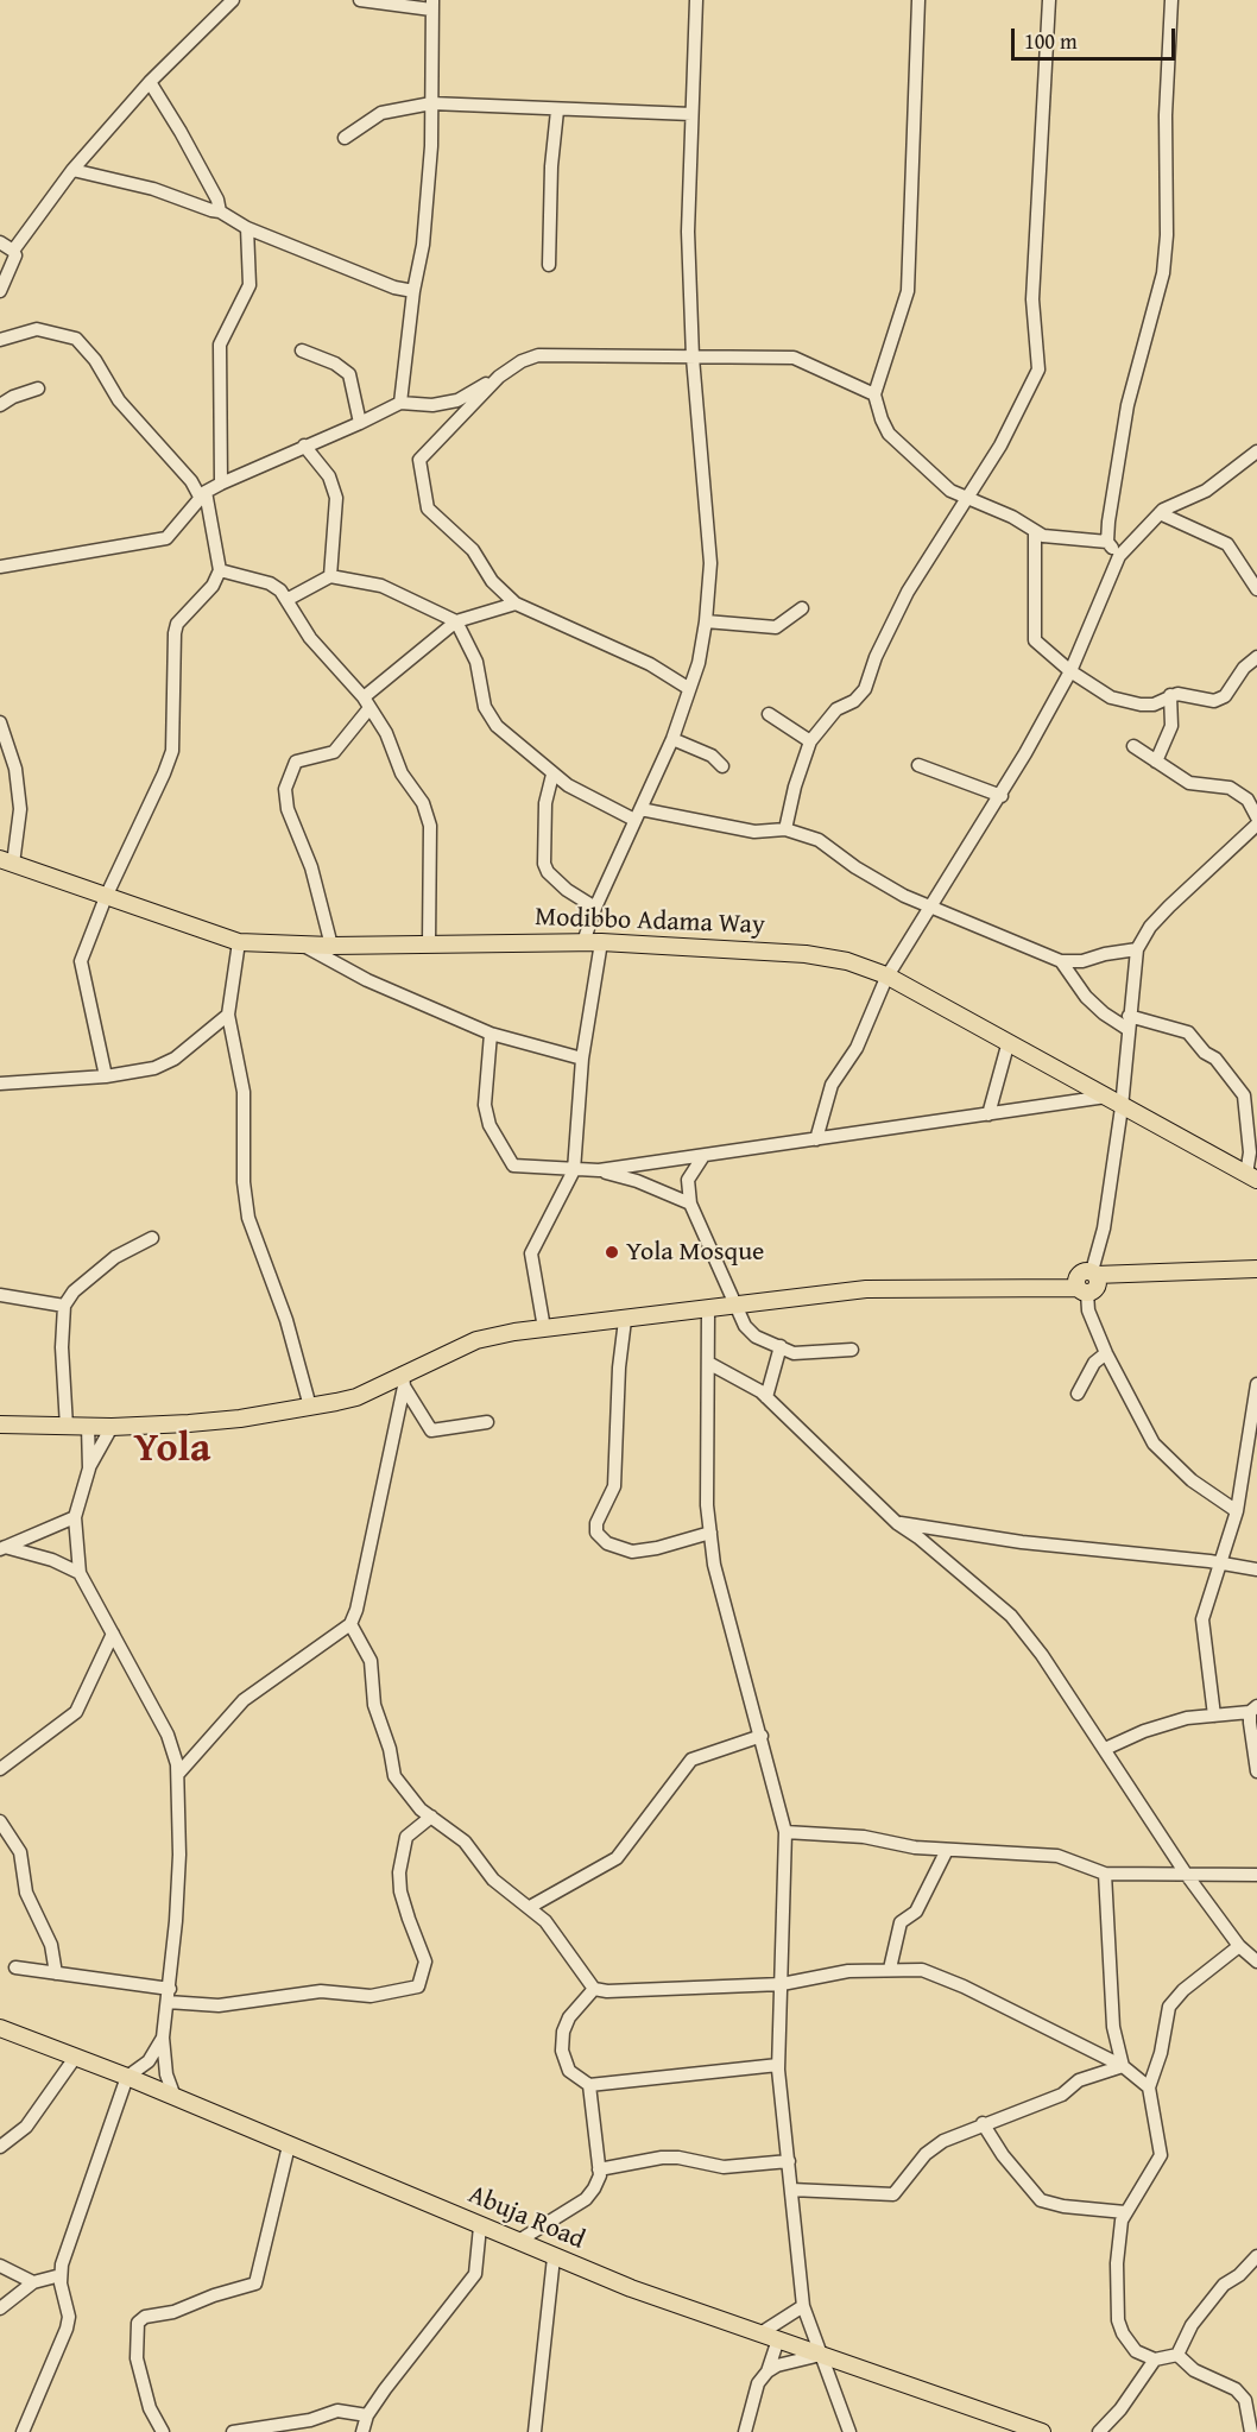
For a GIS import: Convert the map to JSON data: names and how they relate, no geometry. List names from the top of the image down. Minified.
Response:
{"streets":{"main road":["Modibbo Adama Way","Abuja Road"]},"districts":["Yola"],"places":["Yola Mosque"],"scale_bar":"100 m"}
